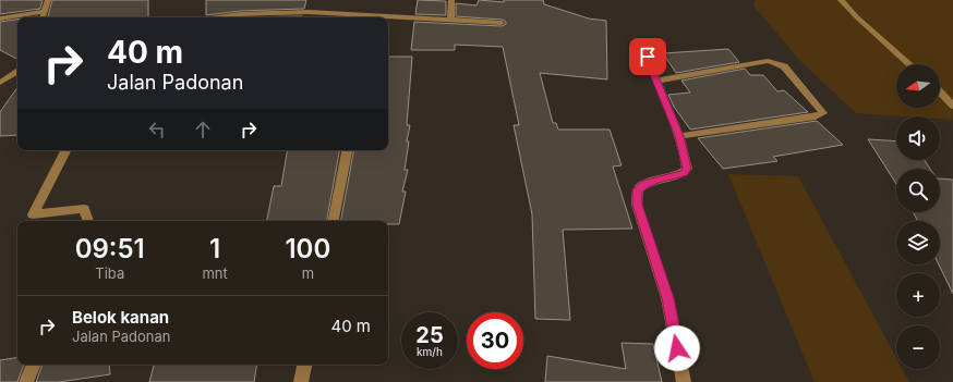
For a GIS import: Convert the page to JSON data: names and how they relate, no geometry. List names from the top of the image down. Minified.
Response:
{"north":"left","page":{"turn":["40 m","Jalan Padonan"],"map_buttons":["+","−"],"eta":["09:51","Tiba","1","mnt","100","m"],"list":[{"name":"Belok kanan","note":"Jalan Padonan","value":"40 m"}],"speed":"25 km/h","limit":"30"}}
